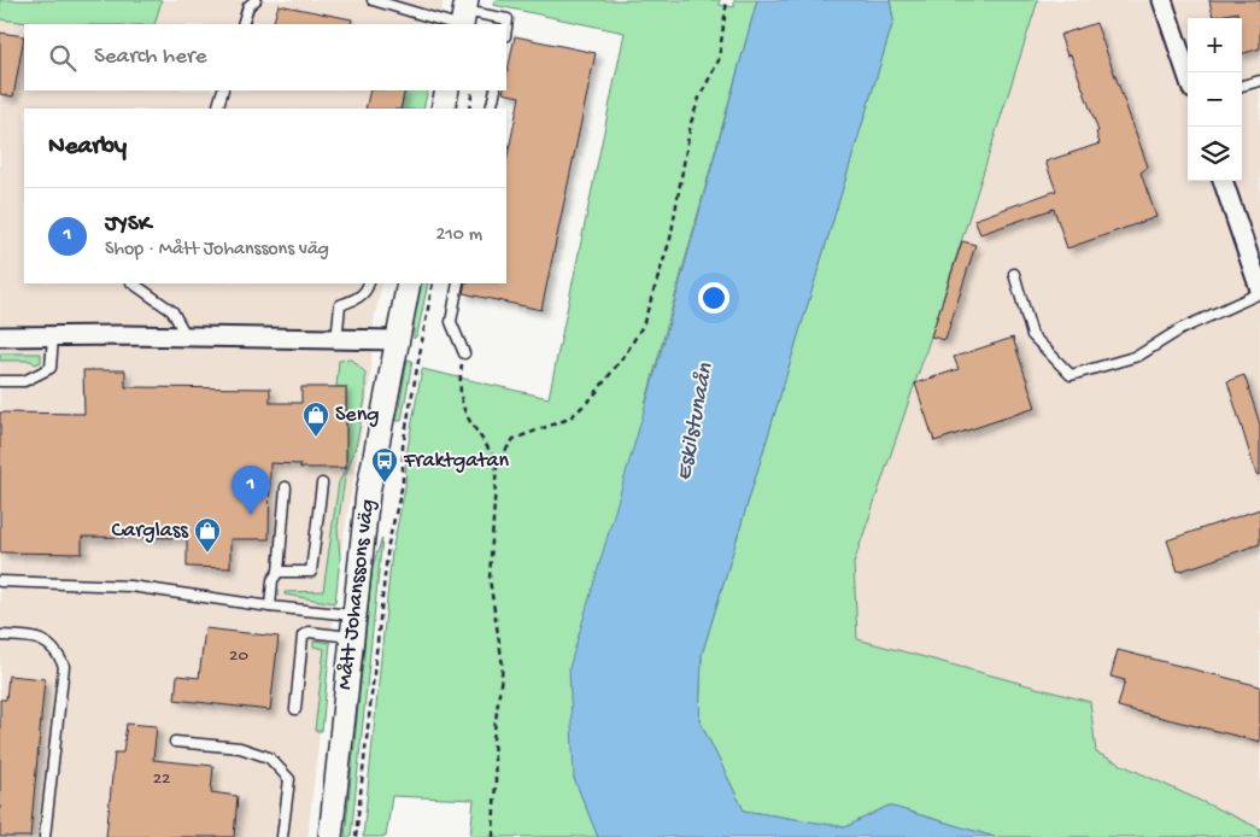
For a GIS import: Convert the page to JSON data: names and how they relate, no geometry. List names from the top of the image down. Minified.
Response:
{"streets":{"street":["Mått Johanssons väg"]},"water":["Eskilstunaån"],"places":{"shop":["Seng","Carglass"],"bus stop":["Fraktgatan"]},"house_numbers":["20","22"],"page":{"map_buttons":["+","−"],"search":"Search here","heading":"Nearby","list":[{"mark":"1","name":"JYSK","note":"Shop · Mått Johanssons väg","value":"210 m"}],"pins":"1"}}
